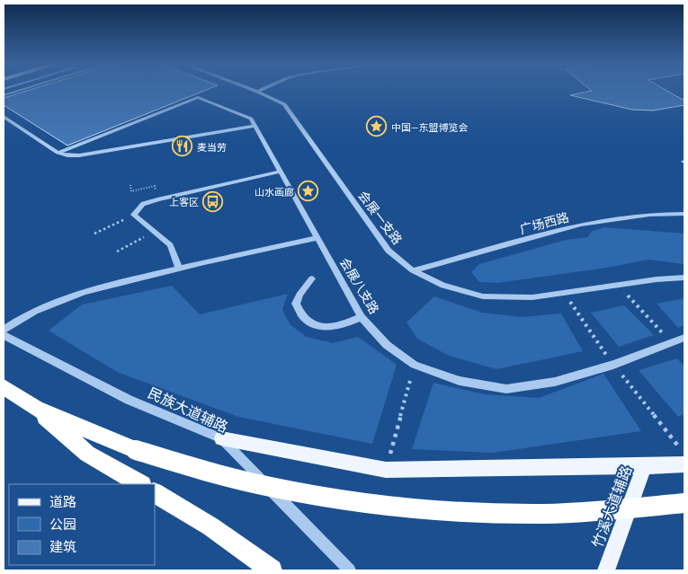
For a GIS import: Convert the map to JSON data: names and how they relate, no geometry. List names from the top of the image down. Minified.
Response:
{"streets":{"main road":["竹溪大道辅路"],"street":["会展一支路","广场西路","会展八支路","民族大道辅路"]},"crossings":[["会展一支路","广场西路"]],"places":{"place":["中国—东盟博览会","山水画廊"],"restaurant":["麦当劳"],"bus stop":["上客区"]},"legend":["道路","公园","建筑"]}
